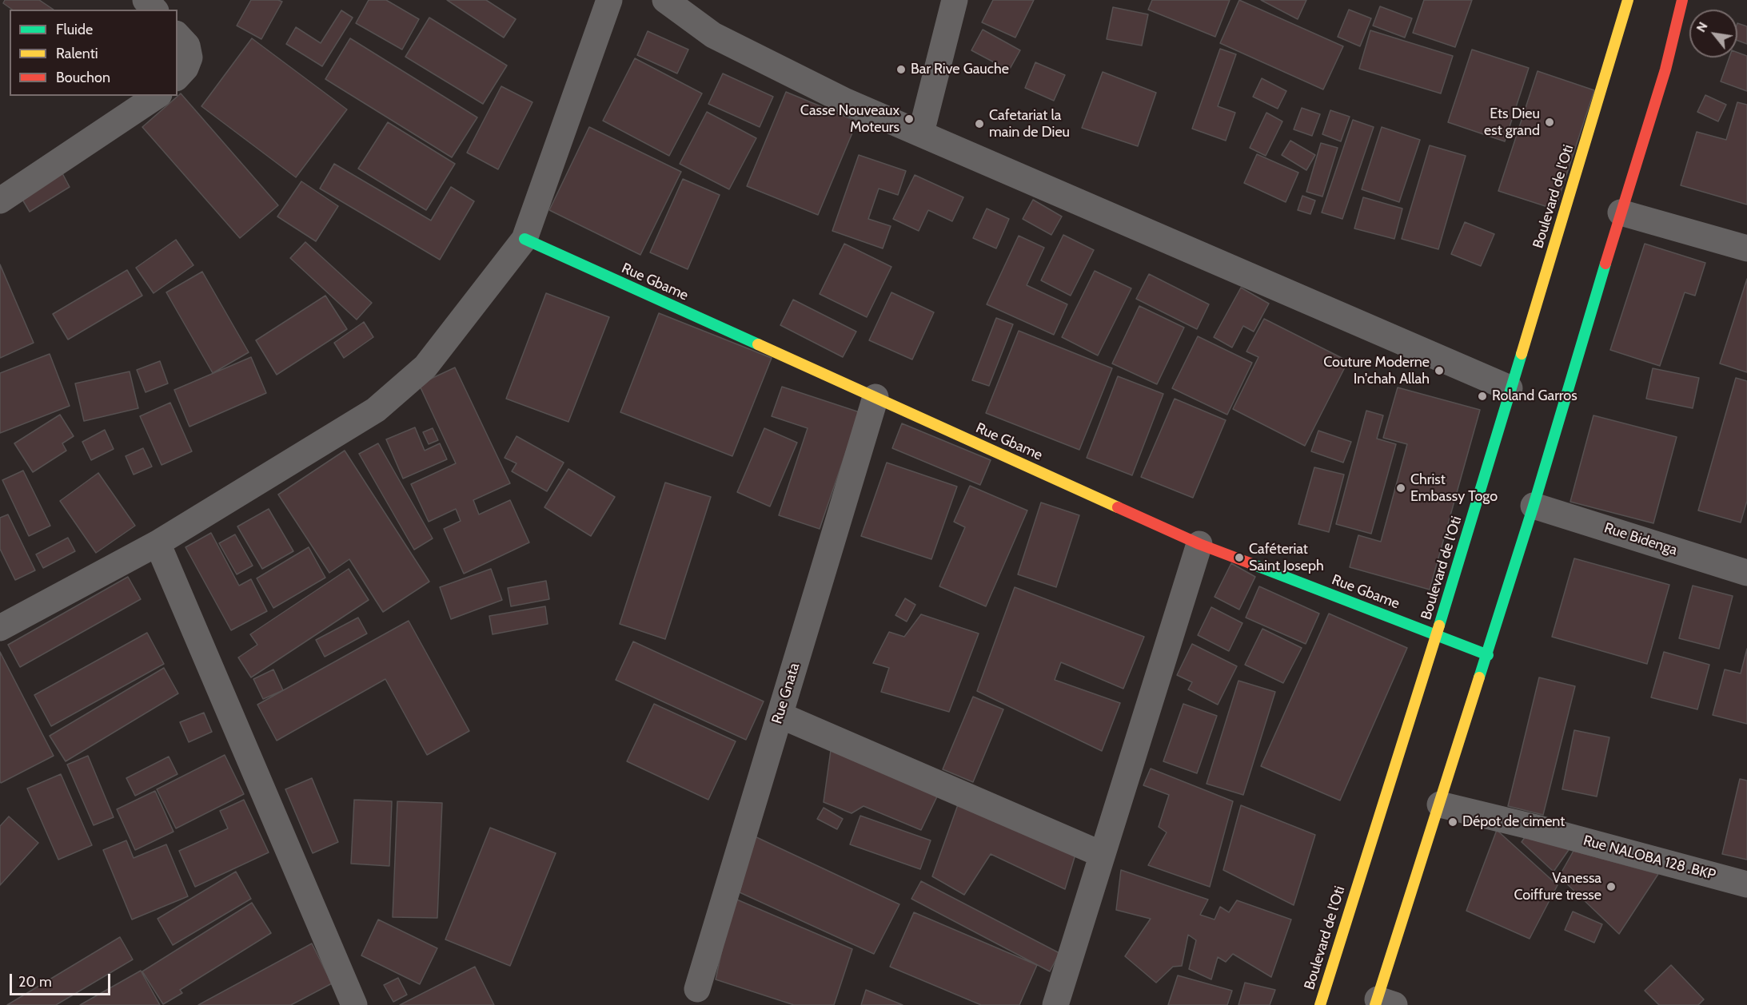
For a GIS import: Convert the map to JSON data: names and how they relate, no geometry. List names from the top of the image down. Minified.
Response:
{"streets":{"main road":["Boulevard de l'Oti","Rue Gbame"],"street":["Rue Bidenga","Rue Gnata","Rue NALOBA 128 .BKP"]},"crossings":[["Boulevard de l'Oti","Rue Gbame"],["Rue Gbame","Rue Gnata"]],"places":["Bar Rive Gauche","Casse Nouveaux Moteurs","Ets Dieu est grand","Cafetariat la main de Dieu","Couture Moderne In'chah Allah","Roland Garros","Christ Embassy Togo","Caféteriat Saint Joseph","Dépot de ciment","Vanessa Coiffure tresse"],"legend":["Fluide","Ralenti","Bouchon"],"scale_bar":"20 m","north":"top left"}
